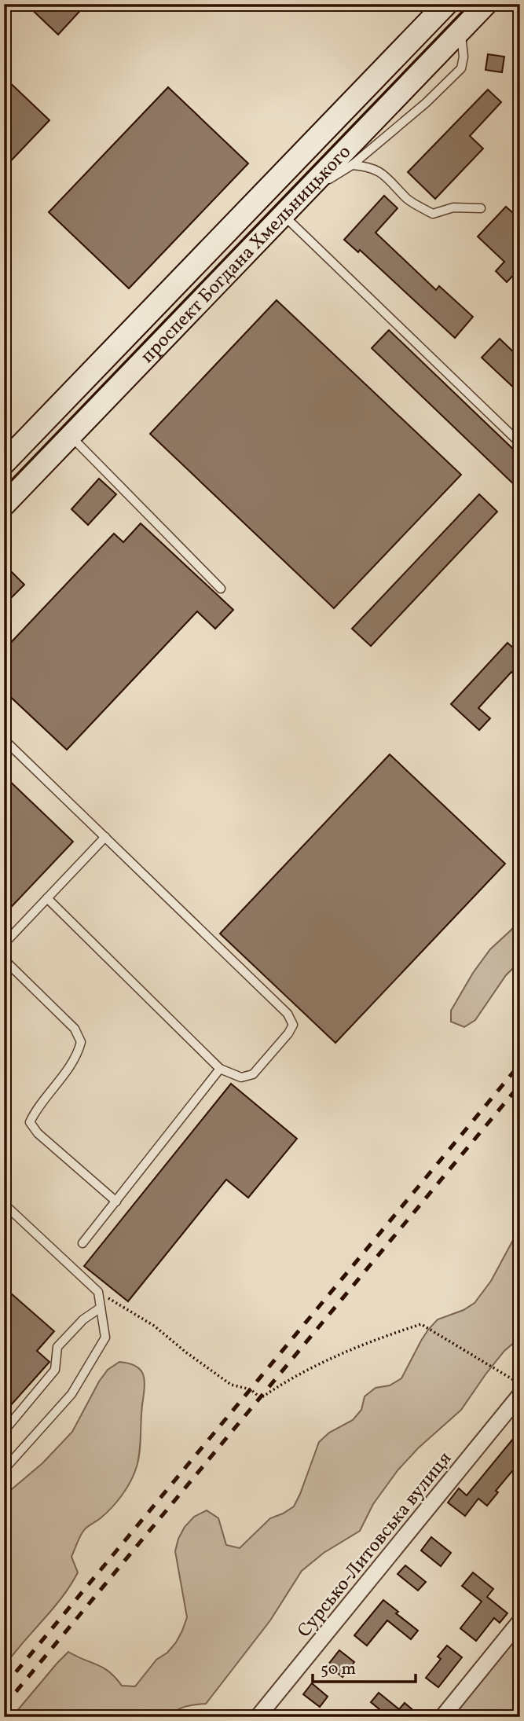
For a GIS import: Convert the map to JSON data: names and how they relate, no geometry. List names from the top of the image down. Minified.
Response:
{"streets":{"main road":["проспект Богдана Хмельницького"],"street":["Сурсько-Литовська вулиця"]},"scale_bar":"50 m"}
